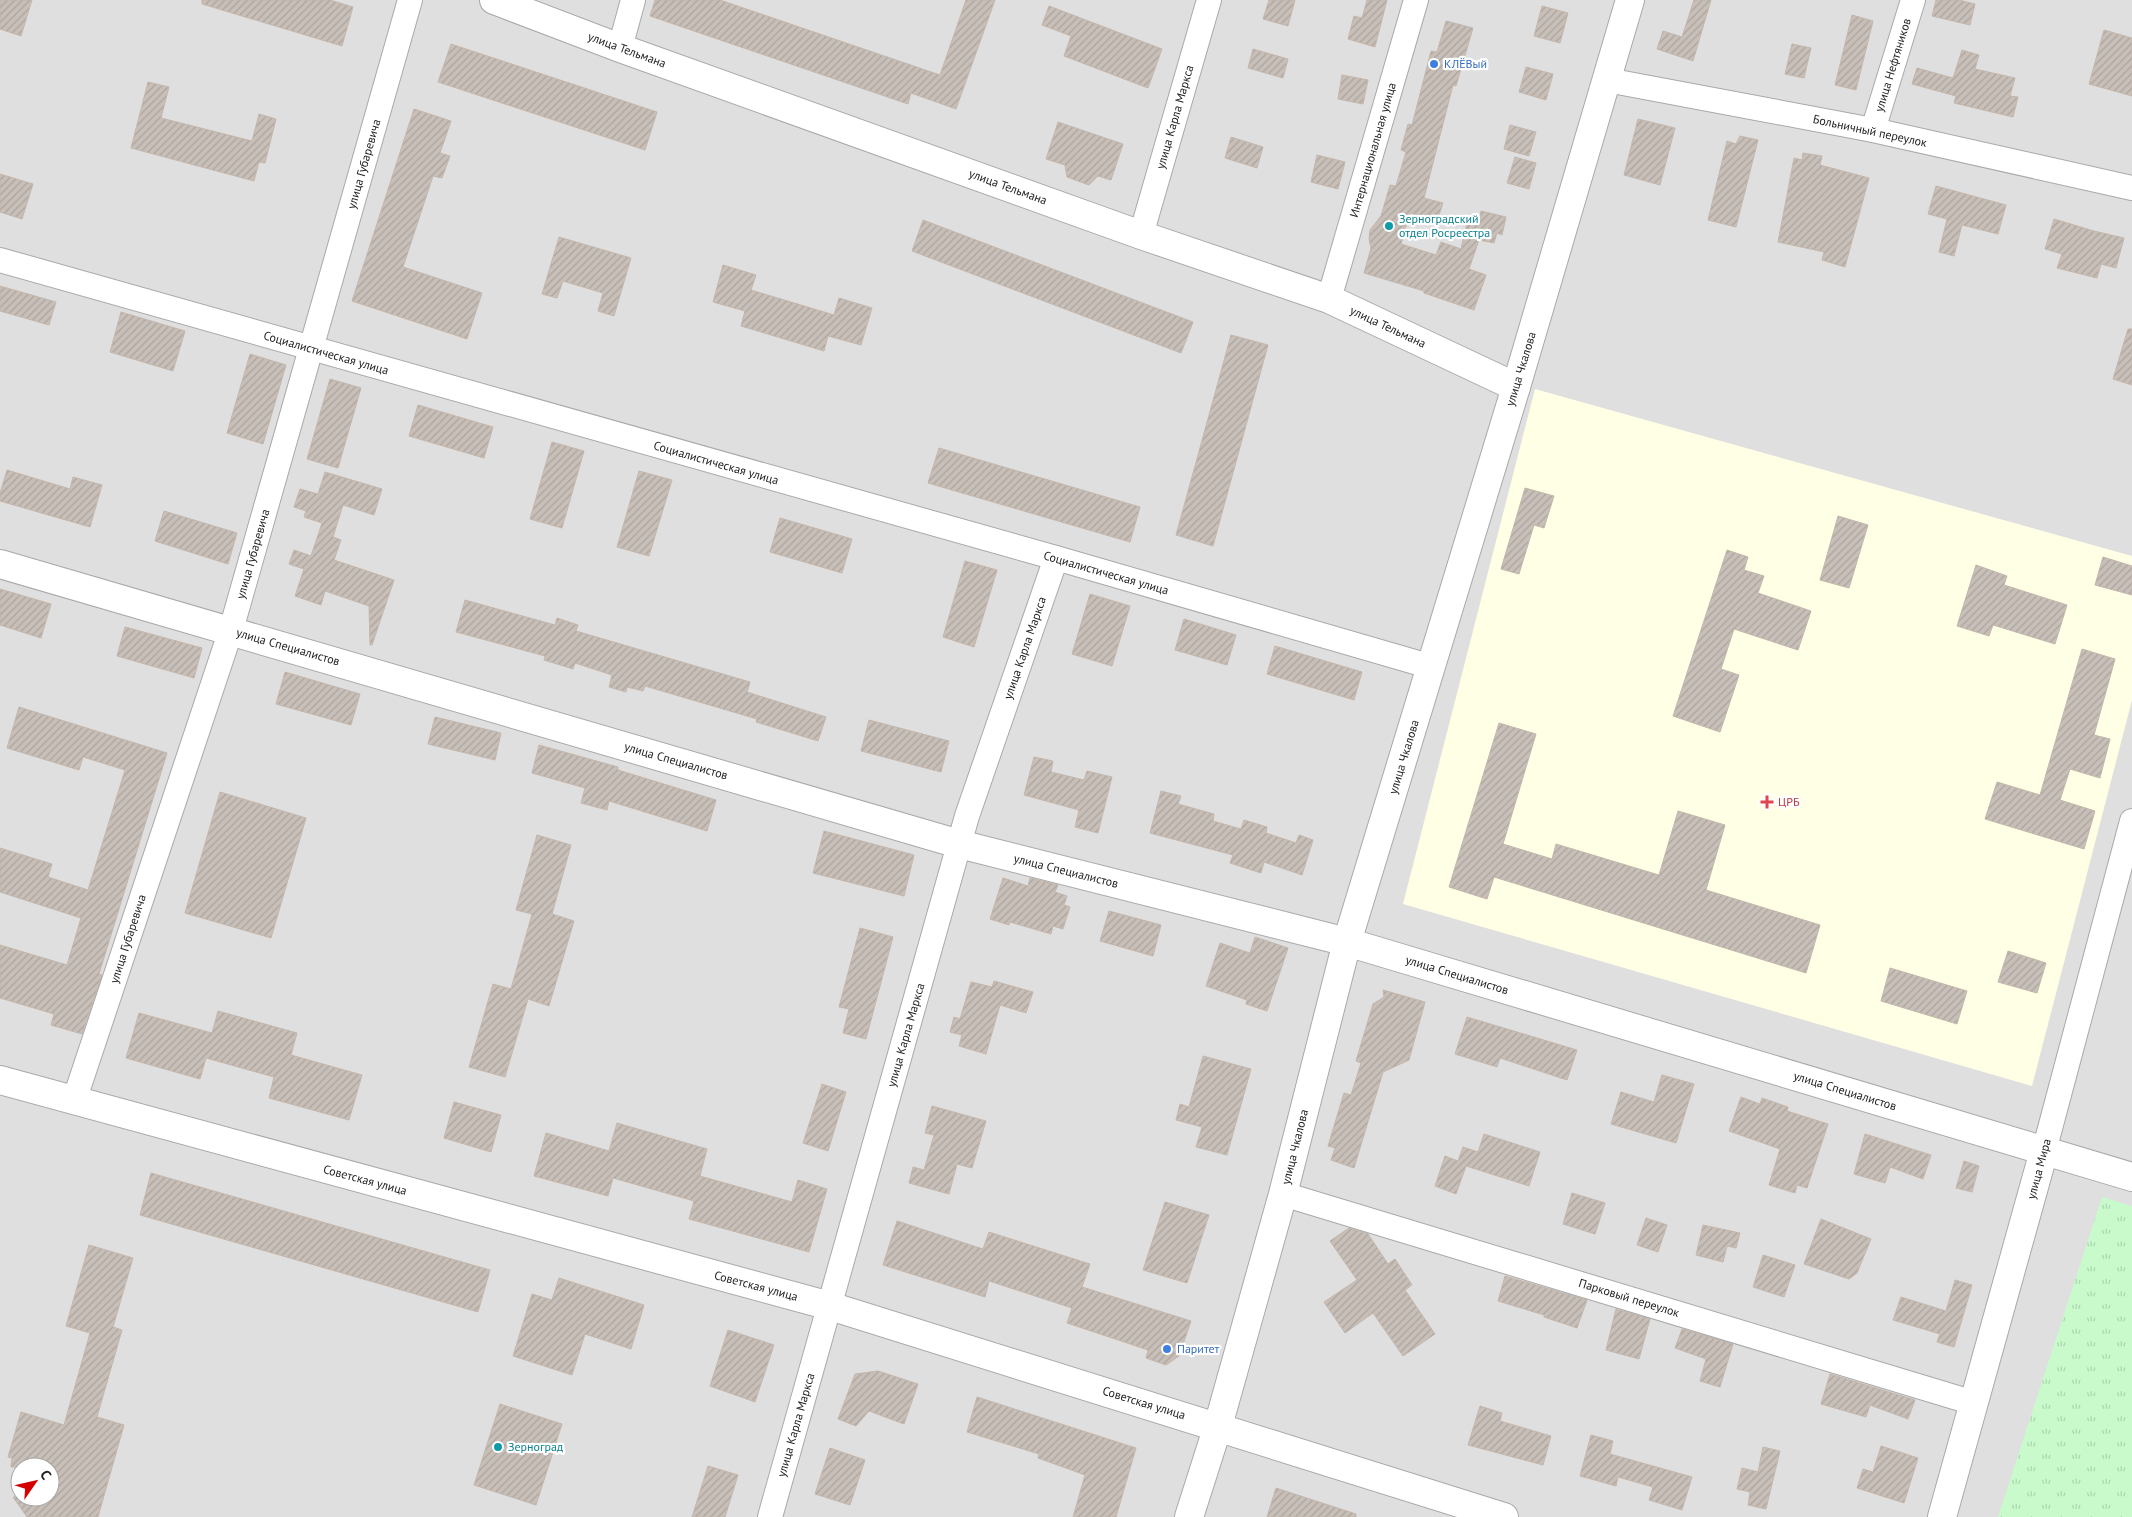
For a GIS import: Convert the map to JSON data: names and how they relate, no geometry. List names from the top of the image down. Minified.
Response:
{"streets":{"street":["улица Тельмана","улица Нефтяников","улица Карла Маркса","Больничный переулок","Интернациональная улица","улица Губаревича","Социалистическая улица","улица Чкалова","улица Специалистов","улица Мира","Советская улица","Парковый переулок"]},"crossings":[["улица Тельмана","улица Карла Маркса"],["улица Тельмана","Интернациональная улица"],["улица Тельмана","улица Чкалова"],["улица Нефтяников","Больничный переулок"],["улица Карла Маркса","Социалистическая улица"],["улица Карла Маркса","улица Специалистов"],["улица Карла Маркса","Советская улица"],["Больничный переулок","улица Чкалова"],["улица Губаревича","Социалистическая улица"],["улица Губаревича","улица Специалистов"],["улица Губаревича","Советская улица"],["Социалистическая улица","улица Чкалова"],["улица Чкалова","улица Специалистов"],["улица Чкалова","Советская улица"],["улица Чкалова","Парковый переулок"],["улица Специалистов","улица Мира"],["улица Мира","Парковый переулок"]],"places":{"other":["КЛЁВый","Зерноградский отдел Росреестра","Паритет","Зерноград"],"health":["ЦРБ"]},"north":"top right"}
